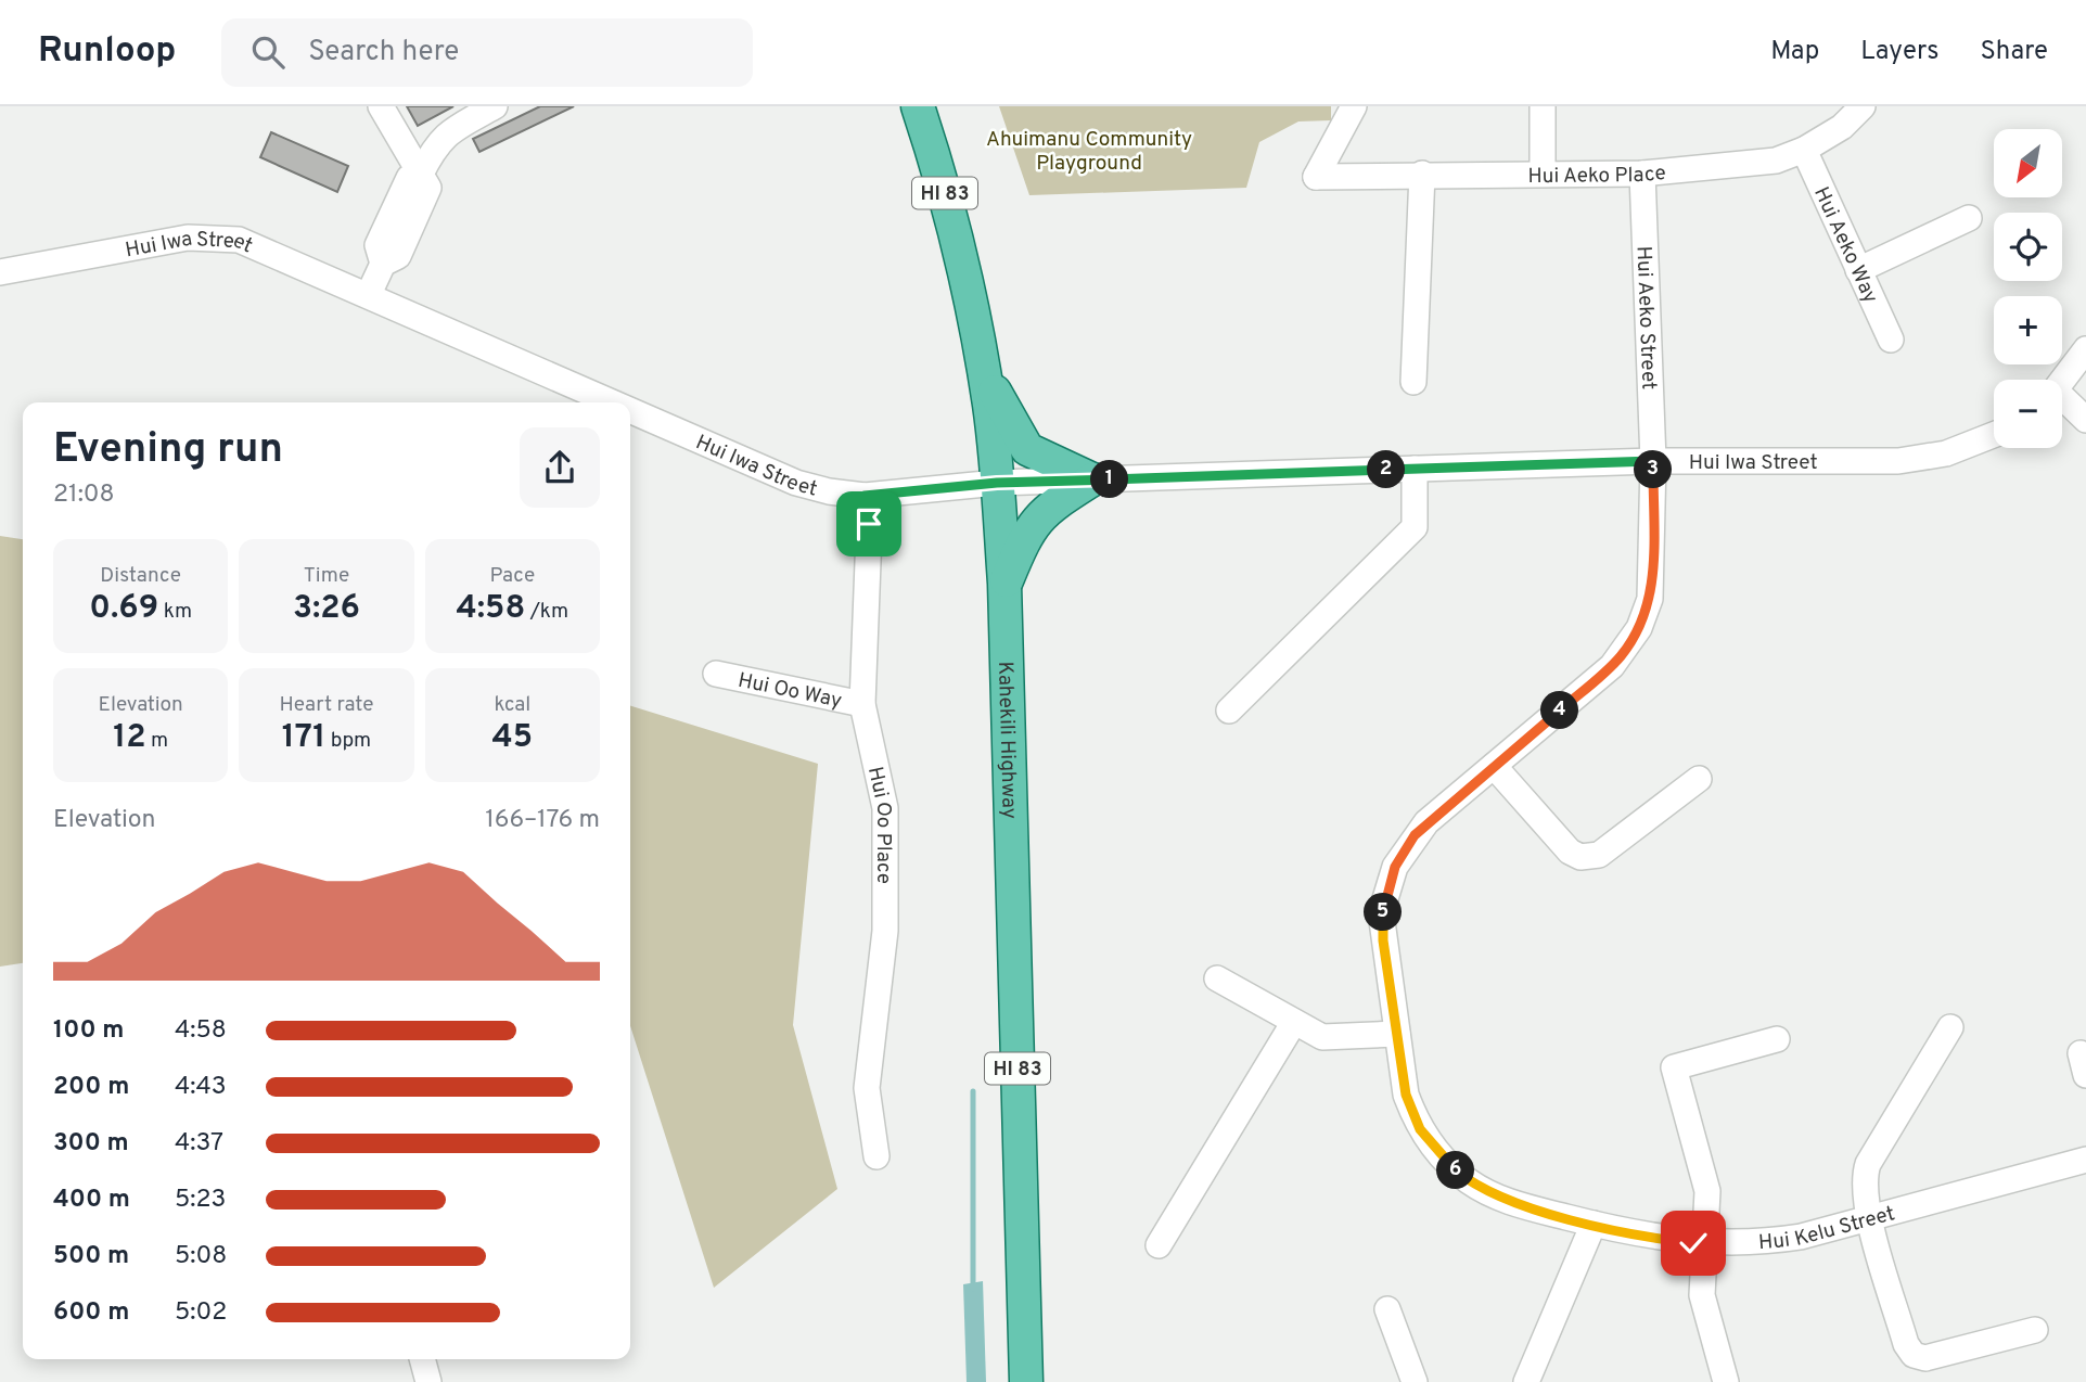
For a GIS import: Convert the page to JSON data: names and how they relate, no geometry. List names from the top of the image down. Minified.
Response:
{"streets":{"main road":["HI 83","Kahekili Highway"],"street":["Hui Aeko Place","Hui Aeko Way","Hui Iwa Street","Hui Aeko Street","Hui Oo Way","Hui Oo Place","Hui Kelu Street"]},"crossings":[["Hui Aeko Place","Hui Aeko Way"],["Hui Aeko Place","Hui Aeko Street"],["Hui Iwa Street","Hui Aeko Street"],["Hui Iwa Street","Kahekili Highway"],["Hui Iwa Street","Hui Oo Place"],["Hui Iwa Street","Hui Kelu Street"],["Hui Aeko Street","Hui Kelu Street"],["Hui Oo Way","Hui Oo Place"]],"parks":["Ahuimanu Community Playground"],"north":"bottom left","page":{"header":"Runloop","search":"Search here","nav":["Map","Layers","Share"],"map_buttons":["+","−"],"heading":["Evening run","21:08"],"pins":["2","3","1","4","5","6"],"stats":[["Distance","0.69 km"],["Time","3:26"],["Pace","4:58 /km"],["Elevation","12 m"],["Heart rate","171 bpm"],["kcal","45"]],"chart":["Elevation","166–176 m"],"list":[{"name":"100 m","note":"4:58"},{"name":"200 m","note":"4:43"},{"name":"300 m","note":"4:37"},{"name":"400 m","note":"5:23"},{"name":"500 m","note":"5:08"},{"name":"600 m","note":"5:02"}]}}
